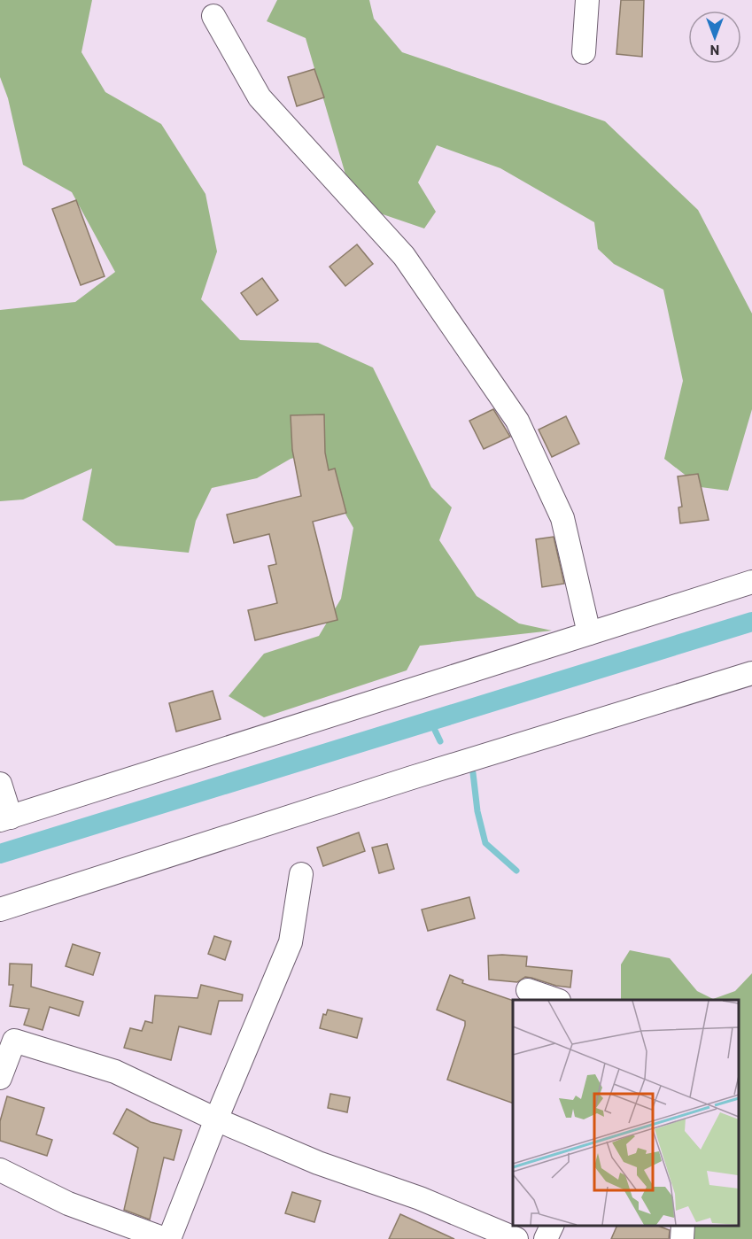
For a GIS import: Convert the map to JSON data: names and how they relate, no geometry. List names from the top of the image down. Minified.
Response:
{"north":"bottom"}
